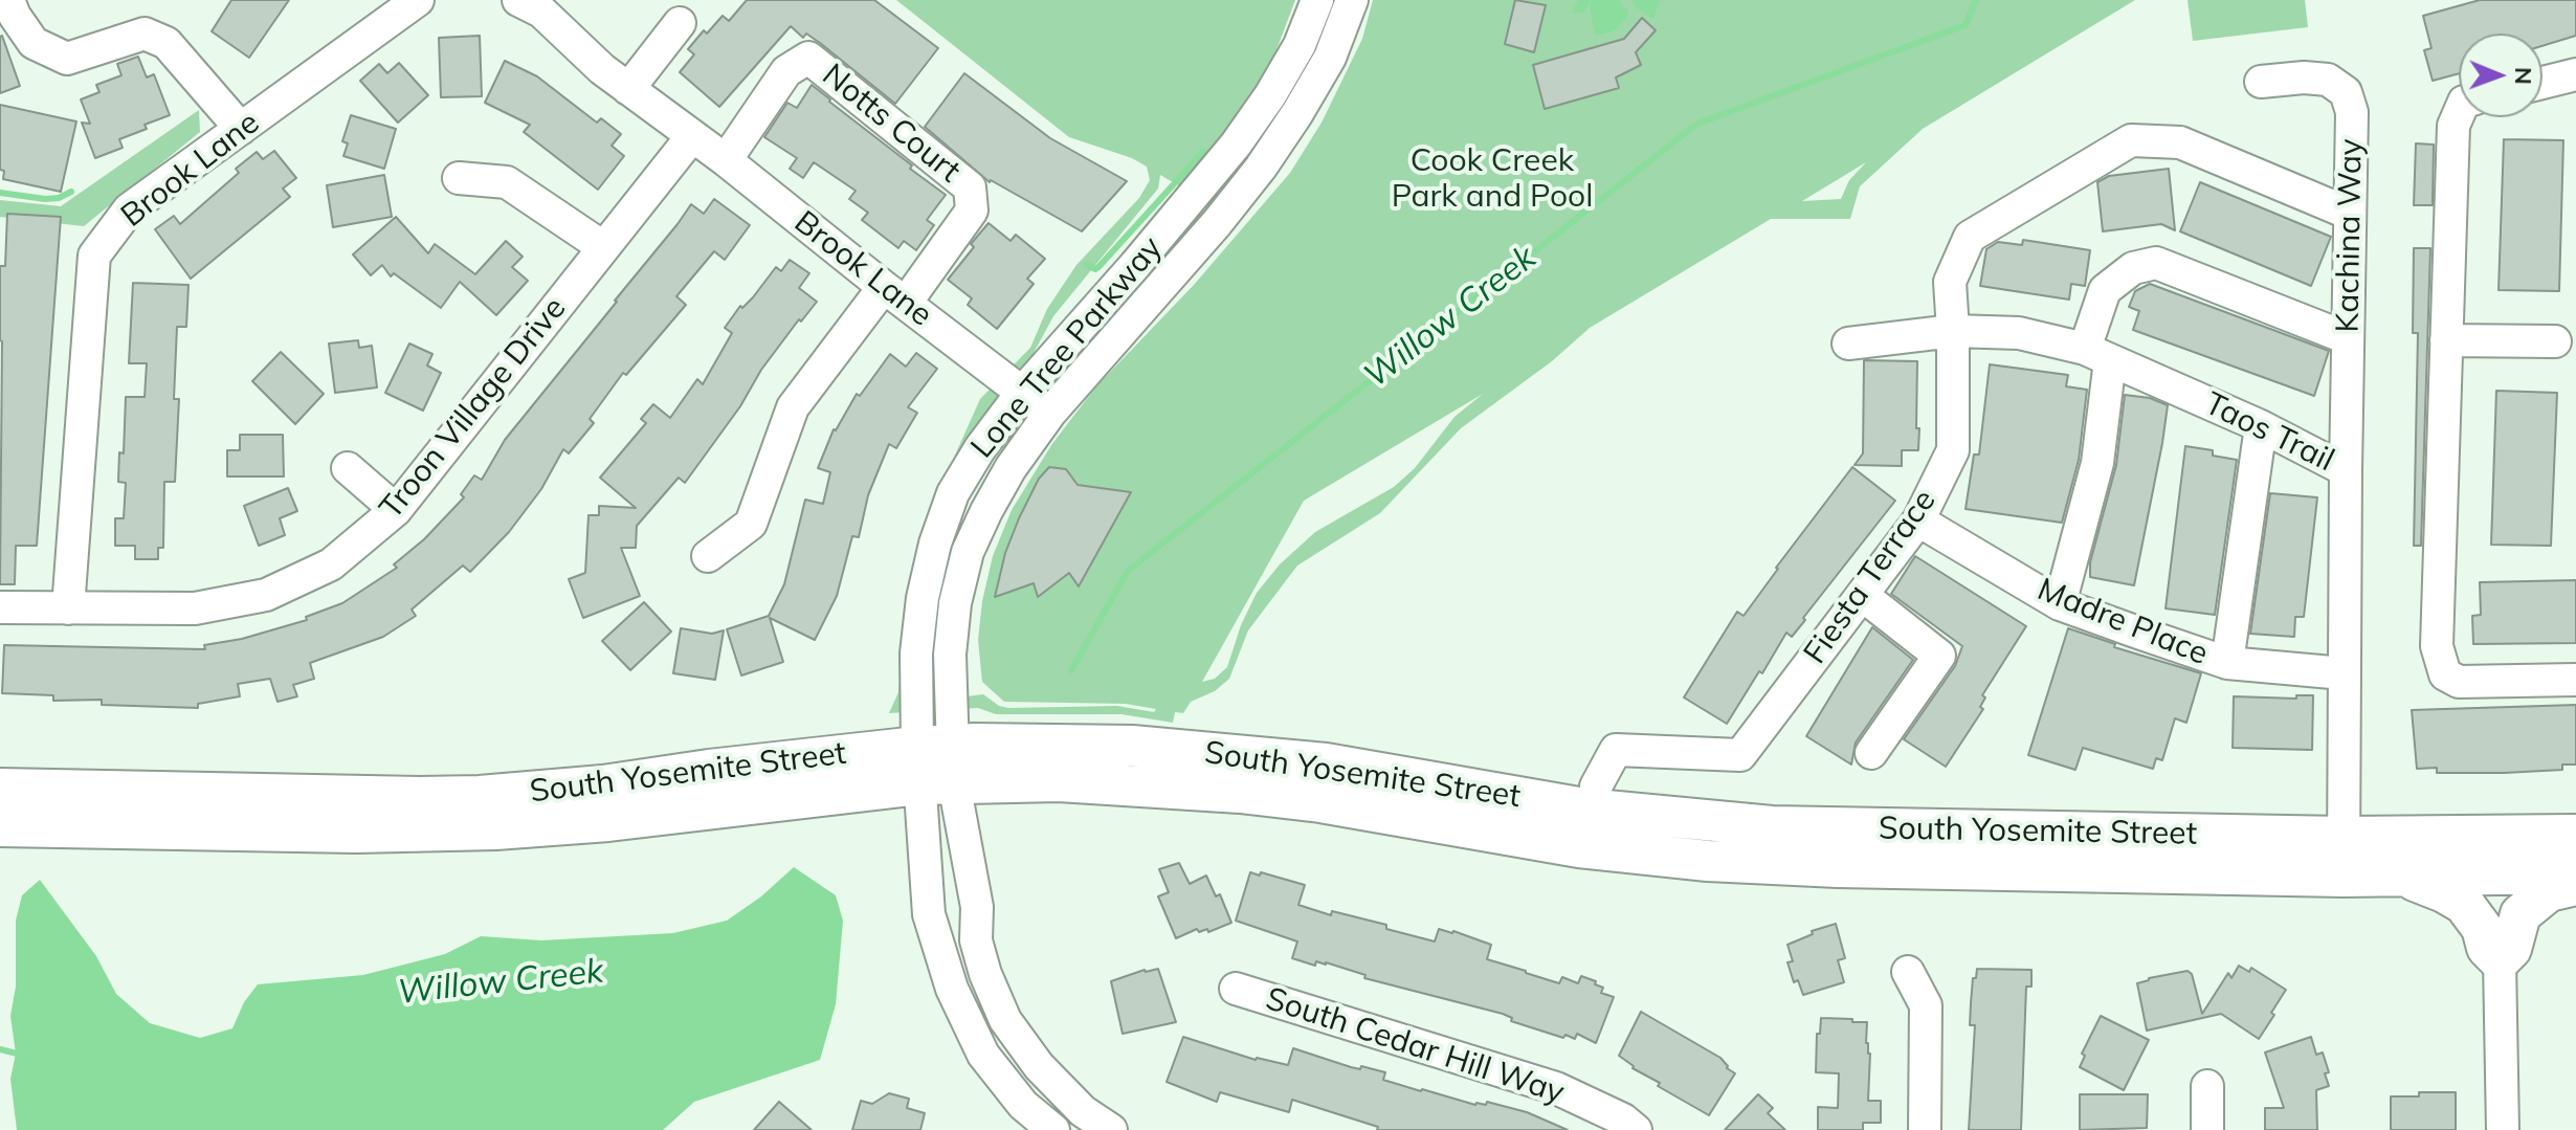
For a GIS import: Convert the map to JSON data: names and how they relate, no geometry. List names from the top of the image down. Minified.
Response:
{"streets":{"main road":["South Yosemite Street"],"street":["Notts Court","Brook Lane","Kachina Way","Lone Tree Parkway","Troon Village Drive","Taos Trail","Fiesta Terrace","Madre Place","South Cedar Hill Way"]},"crossings":[["Notts Court","Brook Lane"],["Brook Lane","Lone Tree Parkway"],["Brook Lane","Troon Village Drive"],["Kachina Way","Taos Trail"],["Kachina Way","Fiesta Terrace"],["Lone Tree Parkway","South Yosemite Street"],["Taos Trail","Fiesta Terrace"],["Taos Trail","Madre Place"],["Taos Trail","South Yosemite Street"],["Fiesta Terrace","Madre Place"]],"water":["Willow Creek"],"parks":["Cook Creek Park and Pool"],"north":"right"}
